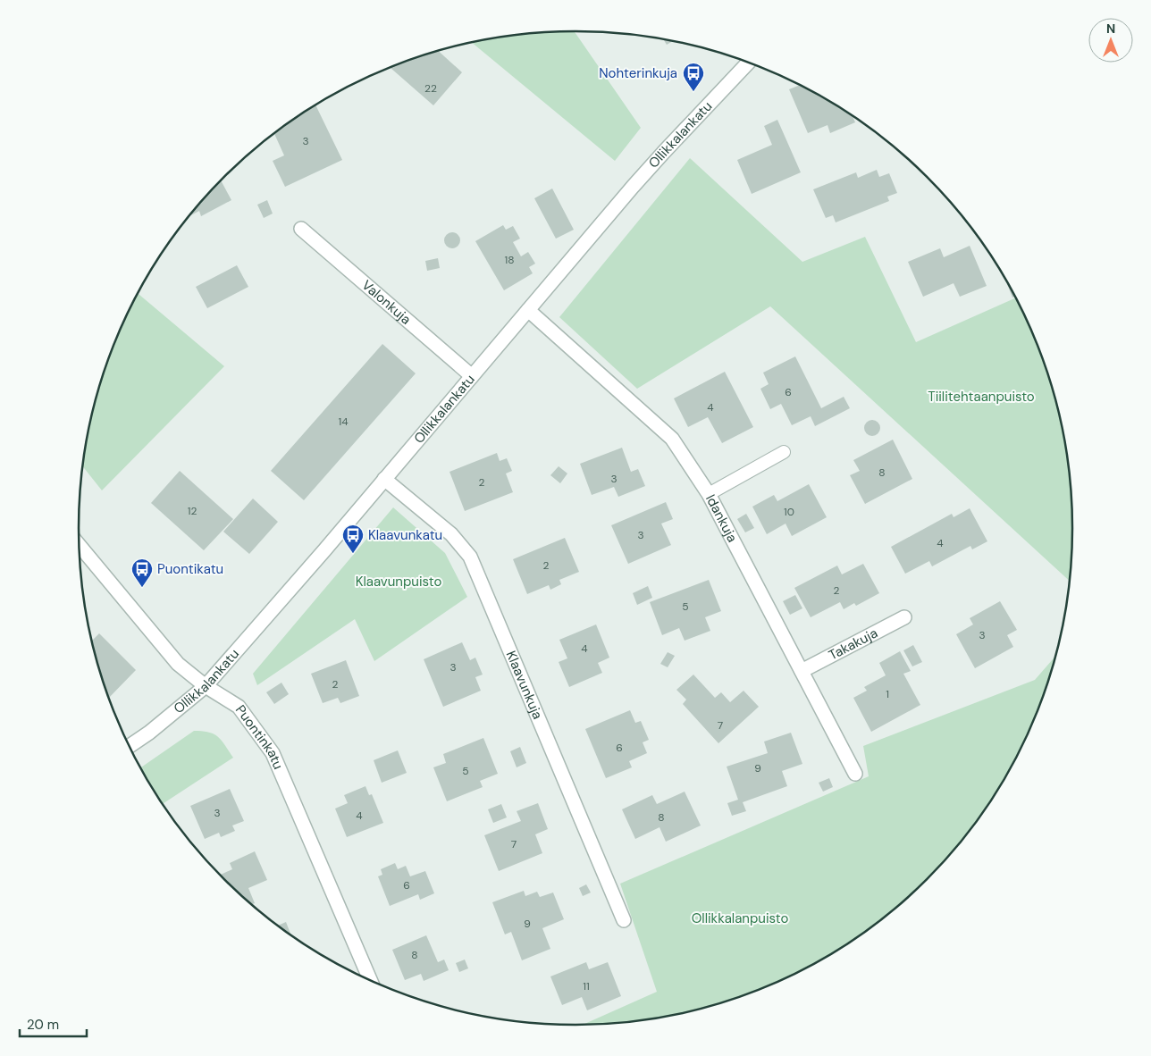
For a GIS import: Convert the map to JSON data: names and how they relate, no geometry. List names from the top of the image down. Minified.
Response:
{"streets":{"street":["Ollikkalankatu","Valonkuja","Idankuja","Takakuja","Klaavunkuja","Puontinkatu"]},"crossings":[["Ollikkalankatu","Valonkuja"],["Ollikkalankatu","Idankuja"],["Ollikkalankatu","Klaavunkuja"],["Ollikkalankatu","Puontinkatu"],["Idankuja","Takakuja"]],"parks":["Tiilitehtaanpuisto","Klaavunpuisto","Ollikkalanpuisto"],"places":{"bus stop":["Nohterinkuja","Klaavunkatu","Puontikatu"]},"house_numbers":["22","3","18","6","4","14","8","3","2","12","10","3","4","2","2","5","3","4","3","2","1","7","6","9","5","3","4","8","7","6","9","8","11"],"scale_bar":"20 m","north":"top"}
